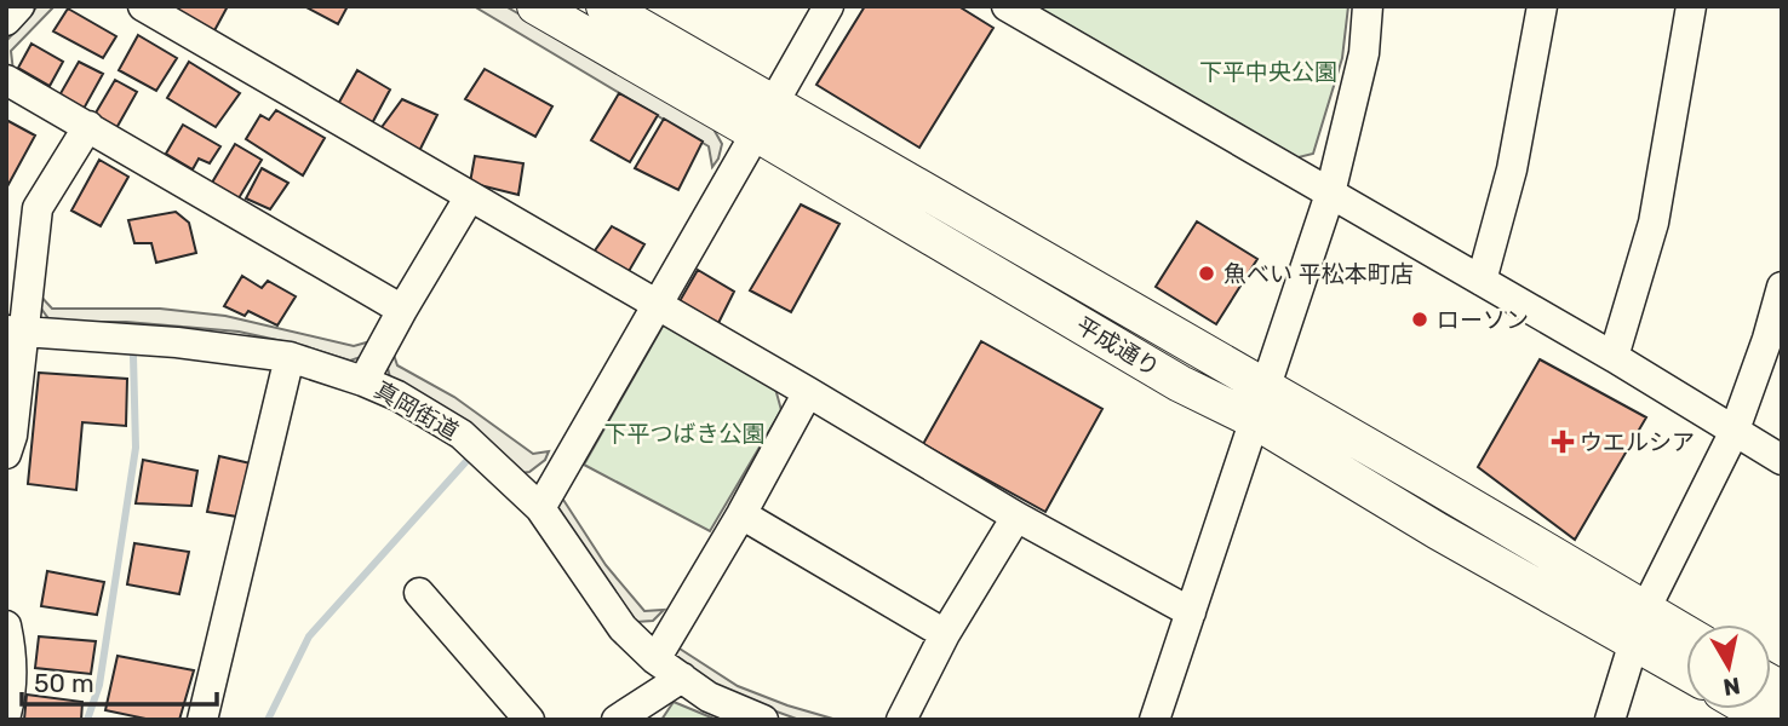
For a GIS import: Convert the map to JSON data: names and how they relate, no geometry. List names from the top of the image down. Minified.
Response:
{"streets":{"main road":["平成通り"],"street":["真岡街道"]},"parks":["下平中央公園","下平つばき公園"],"places":{"other":["魚べい 平松本町店","ローソン"],"health":["ウエルシア"]},"scale_bar":"50 m","north":"bottom"}
